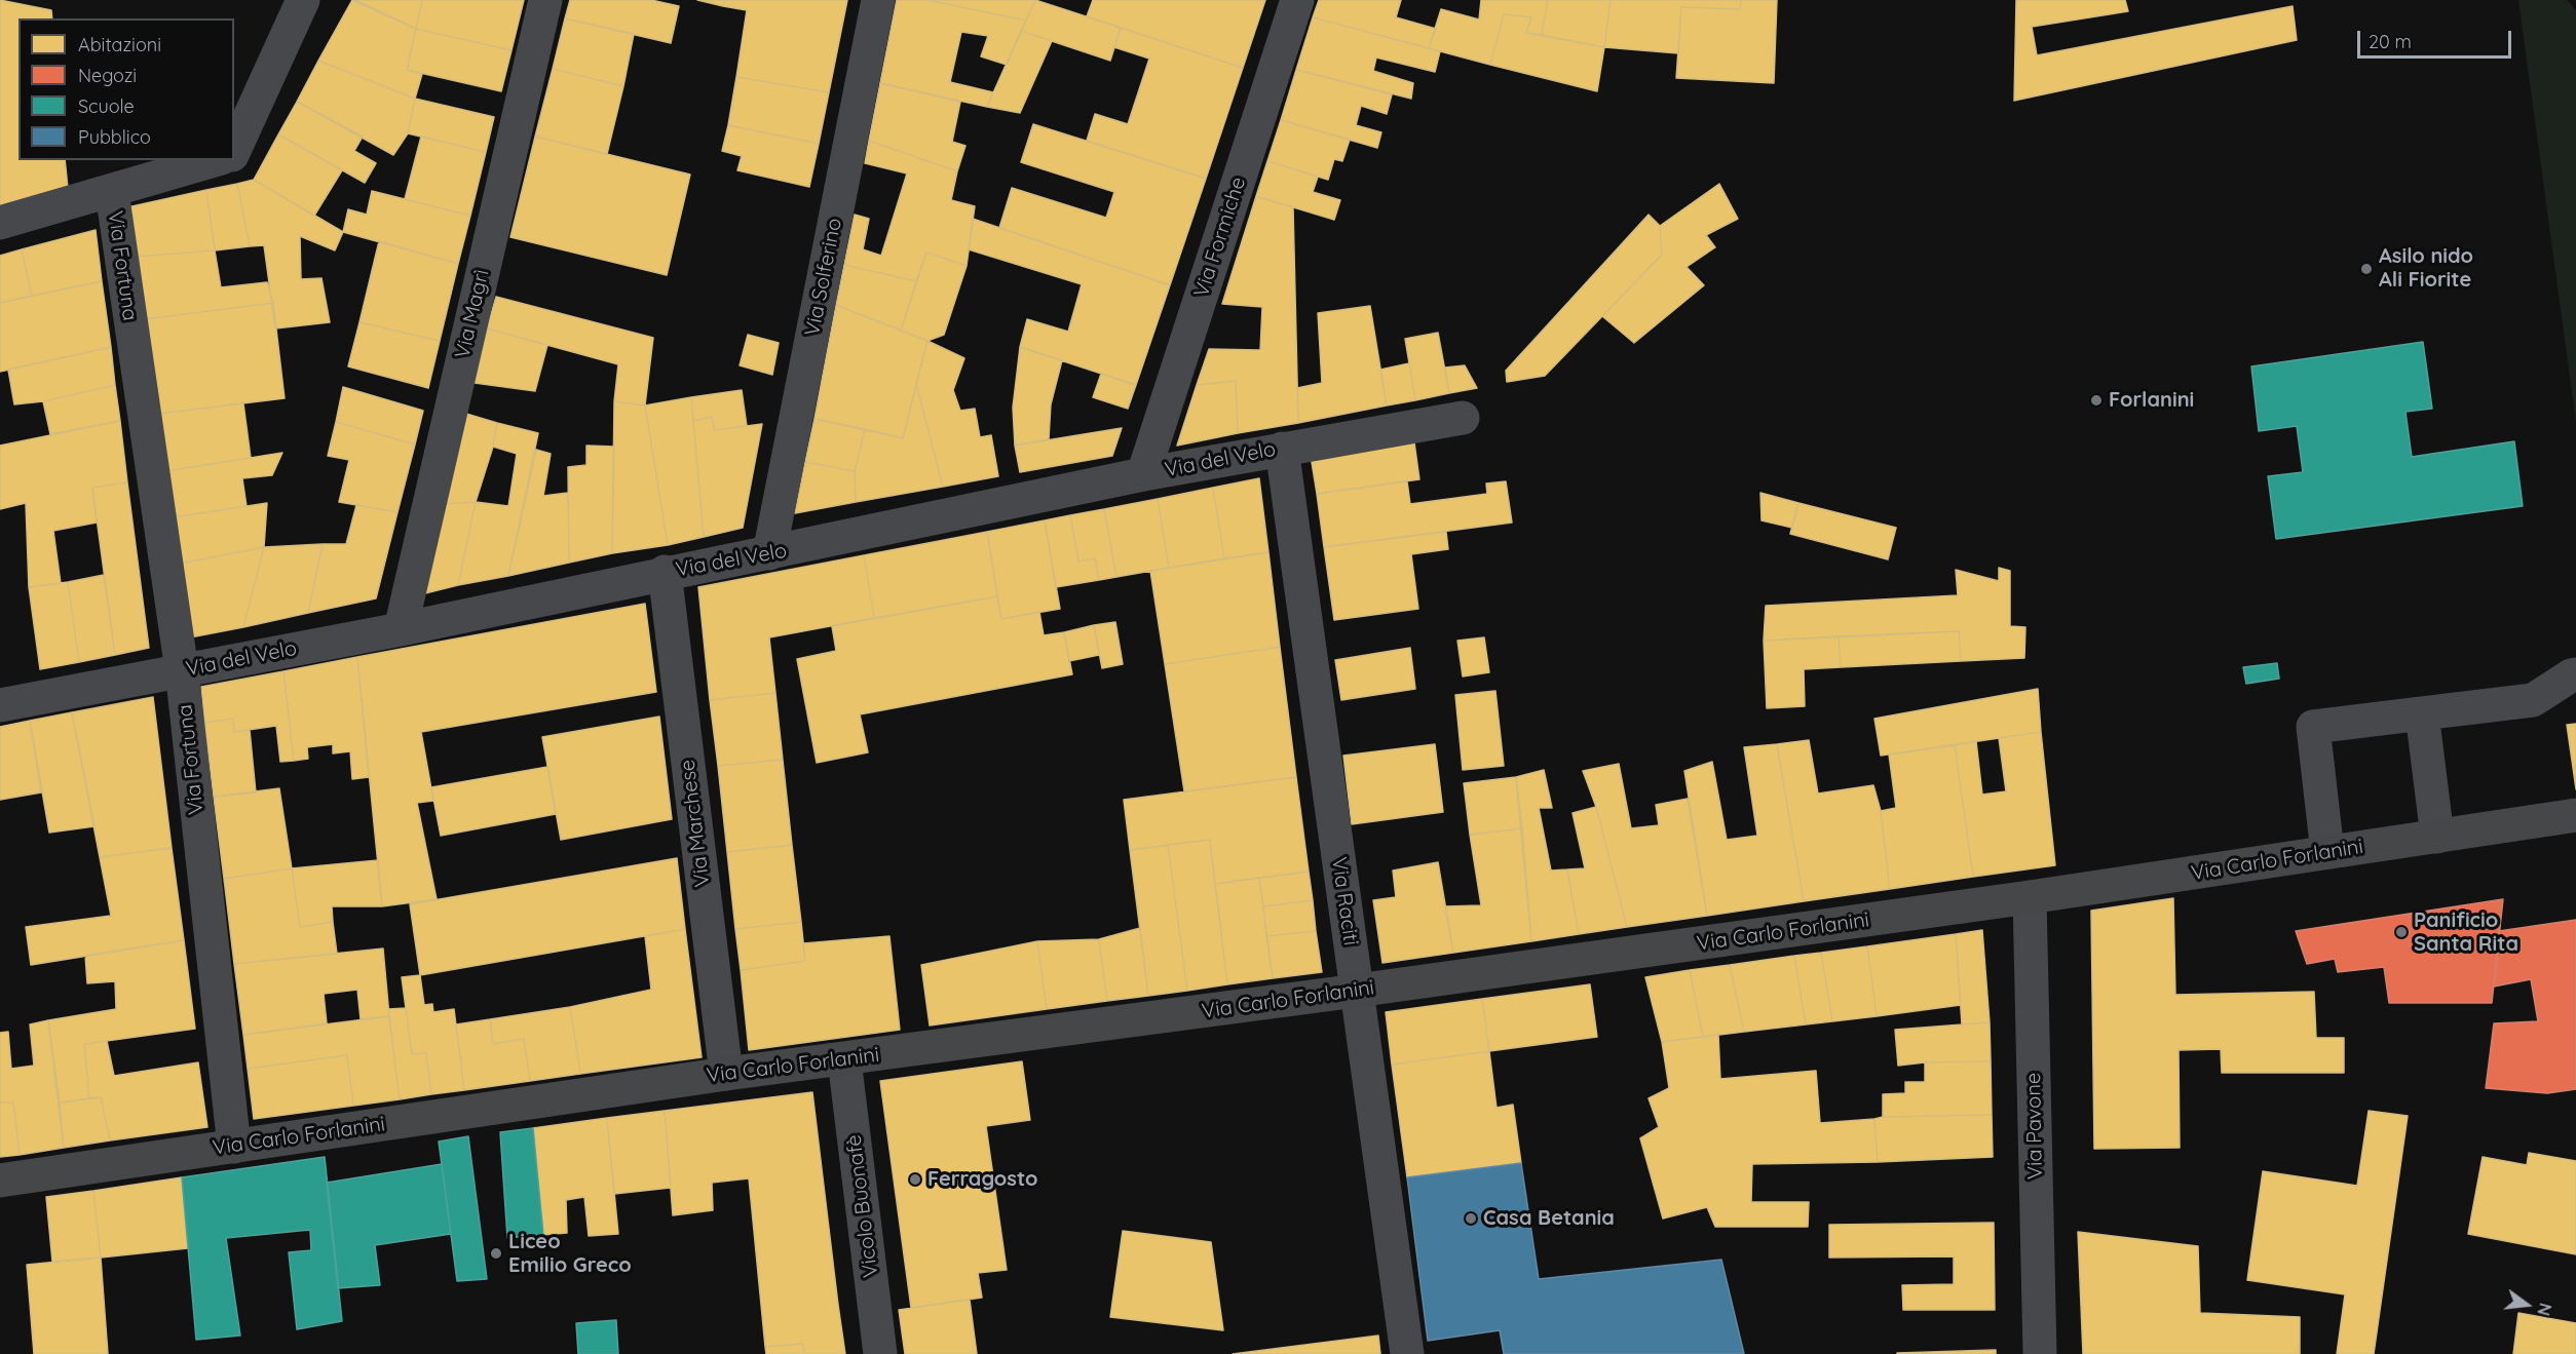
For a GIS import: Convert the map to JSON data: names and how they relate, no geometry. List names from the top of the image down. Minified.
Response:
{"streets":{"street":["Via Formiche","Via Fortuna","Via Solferino","Via Magrì","Via del Velo","Via Marchese","Via Carlo Forlanini","Via Raciti","Via Pavone","Vicolo Buonafè"]},"crossings":[["Via Formiche","Via del Velo"],["Via Fortuna","Via del Velo"],["Via Fortuna","Via Carlo Forlanini"],["Via Solferino","Via del Velo"],["Via Magrì","Via del Velo"],["Via del Velo","Via Marchese"],["Via del Velo","Via Raciti"],["Via Marchese","Via Carlo Forlanini"],["Via Carlo Forlanini","Via Raciti"],["Via Carlo Forlanini","Via Pavone"],["Via Carlo Forlanini","Vicolo Buonafè"]],"places":["Asilo nido Ali Fiorite","Forlanini","Panificio Santa Rita","Ferragosto","Casa Betania","Liceo Emilio Greco"],"legend":["Abitazioni","Negozi","Scuole","Pubblico"],"scale_bar":"20 m","north":"right"}
